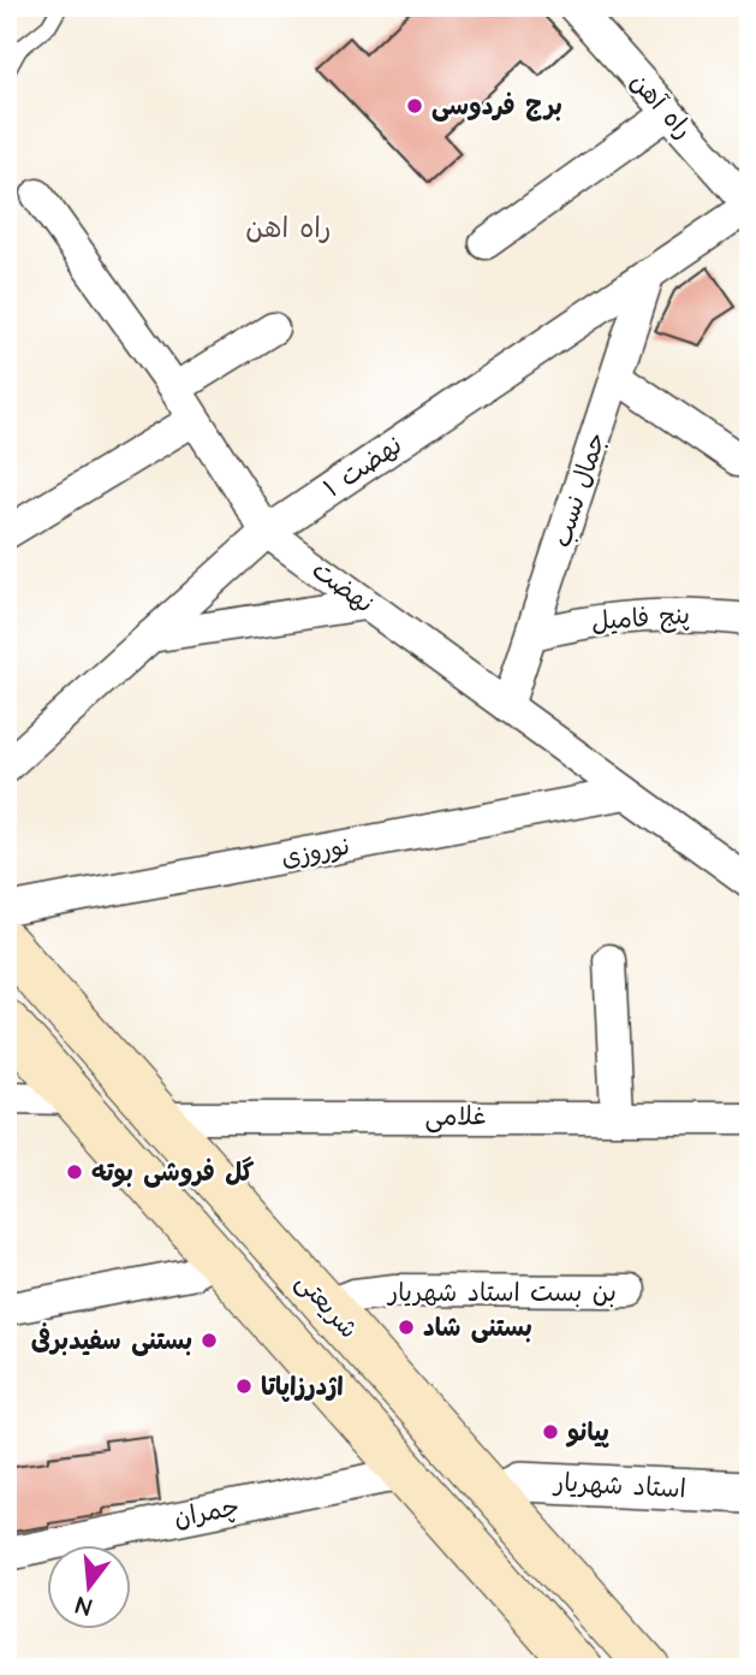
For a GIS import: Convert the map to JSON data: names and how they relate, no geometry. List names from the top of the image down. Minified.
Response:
{"streets":{"main road":["شریعتی"],"street":["راه آهن","نهضت ۱","جمال نسب","نهضت","پنج فامیل","نوروزی","غلامی","بن بست استاد شهریار","استاد شهریار","چمران"]},"crossings":[["راه آهن","نهضت ۱"],["نهضت ۱","جمال نسب"],["نهضت ۱","نهضت"],["جمال نسب","نهضت"],["جمال نسب","پنج فامیل"],["نهضت","نوروزی"],["غلامی","شریعتی"],["بن بست استاد شهریار","شریعتی"],["شریعتی","استاد شهریار"],["شریعتی","چمران"]],"districts":["راه اهن"],"places":["برج فردوسی","گل فروشی بوته","بستنی شاد","بستنی سفیدبرفی","اژدرزاپاتا","پیانو"],"north":"bottom"}
